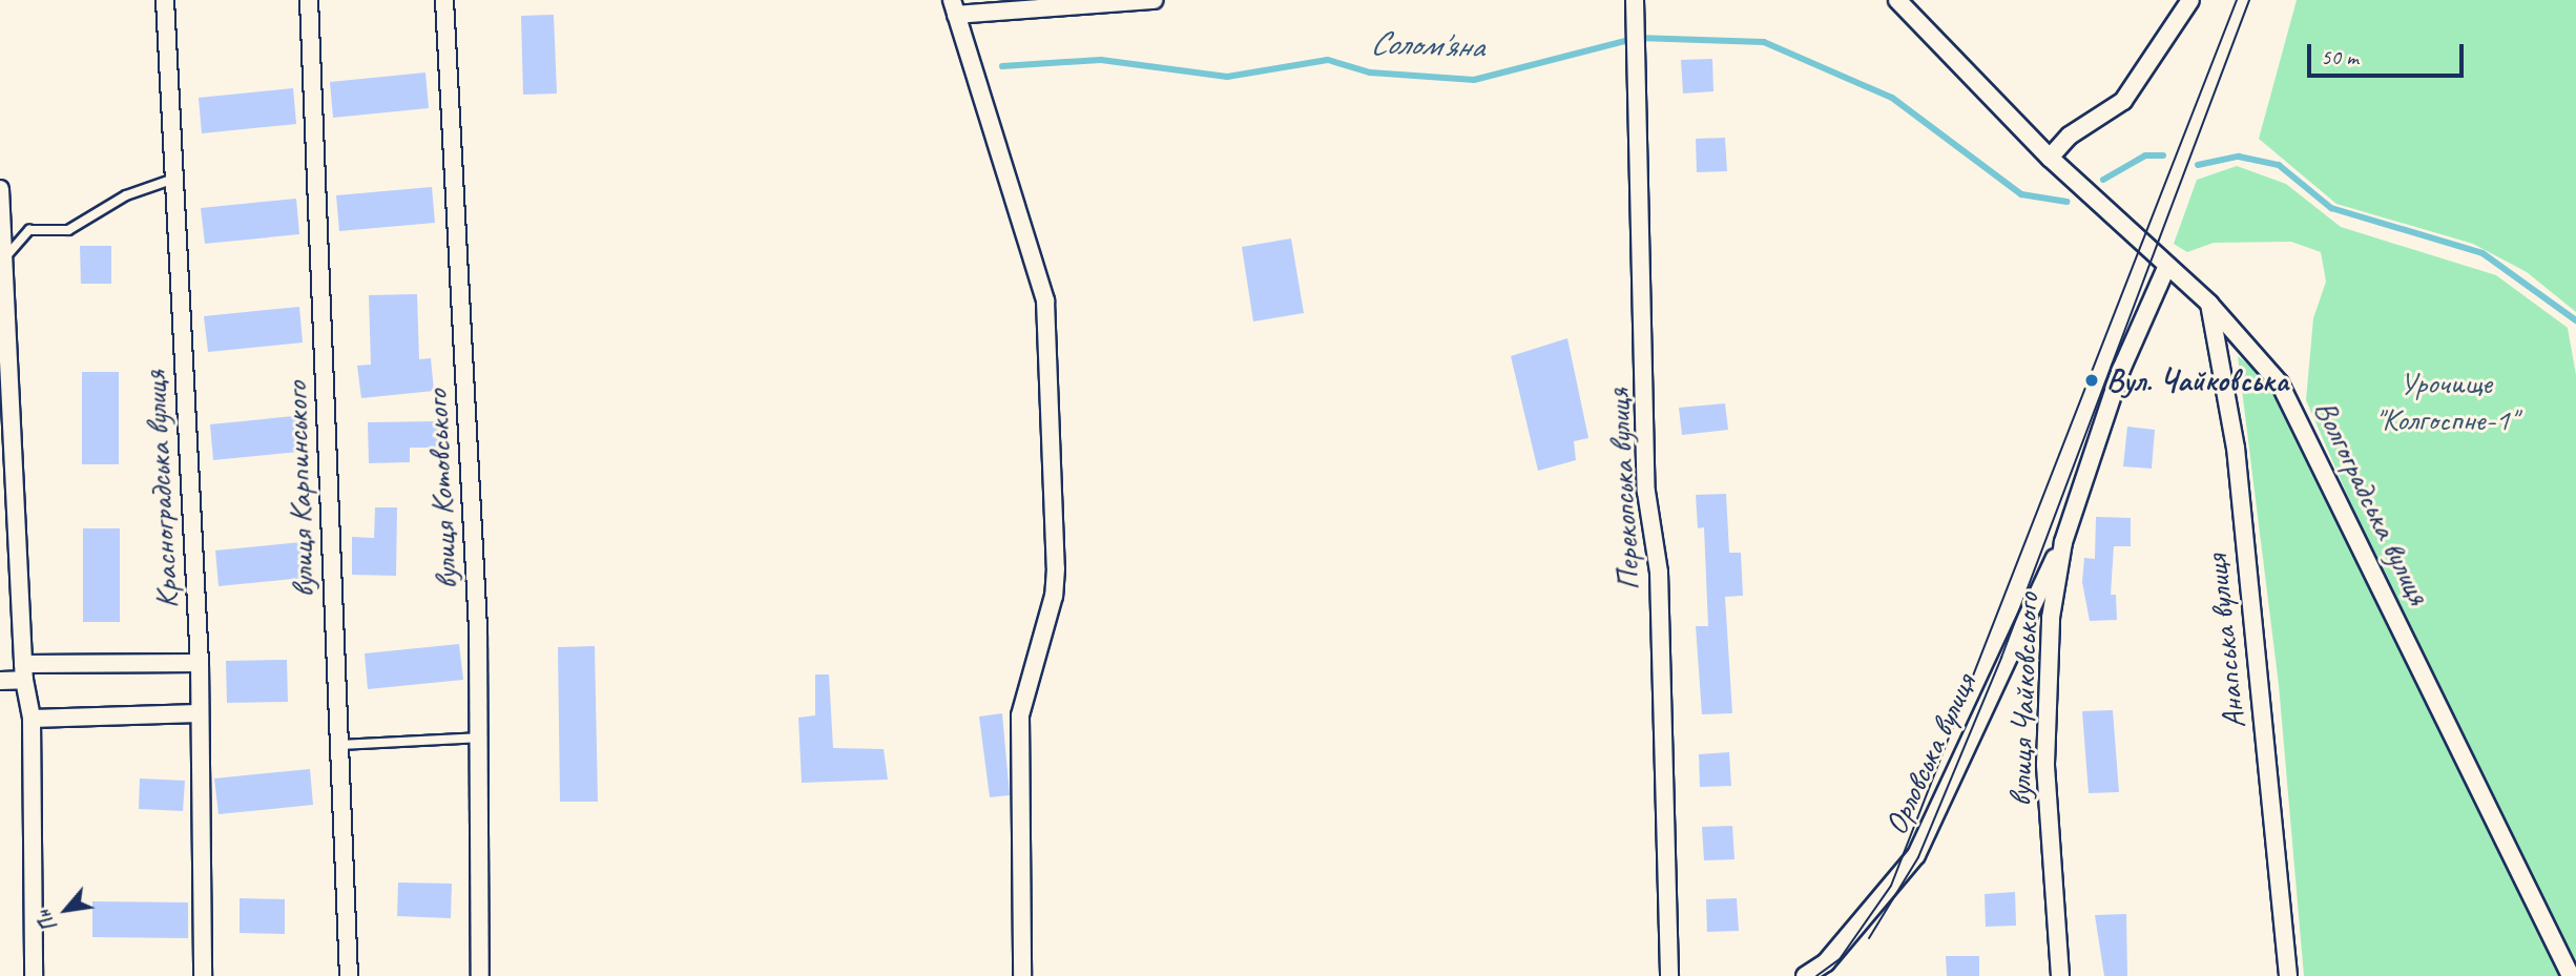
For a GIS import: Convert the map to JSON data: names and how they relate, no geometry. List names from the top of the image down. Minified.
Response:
{"streets":{"street":["Красноградська вулиця","вулиця Карпинського","вулиця Котовського","Перекопська вулиця","Волгоградська вулиця","Анапська вулиця","вулиця Чайковського","Орловська вулиця"]},"crossings":[["Волгоградська вулиця","Анапська вулиця"],["Волгоградська вулиця","вулиця Чайковського"],["вулиця Чайковського","Орловська вулиця"]],"water":["Солом'яна"],"parks":["Урочище \"Колгоспне-1\""],"places":["Вул. Чайковська"],"scale_bar":"50 m","north":"bottom left"}
